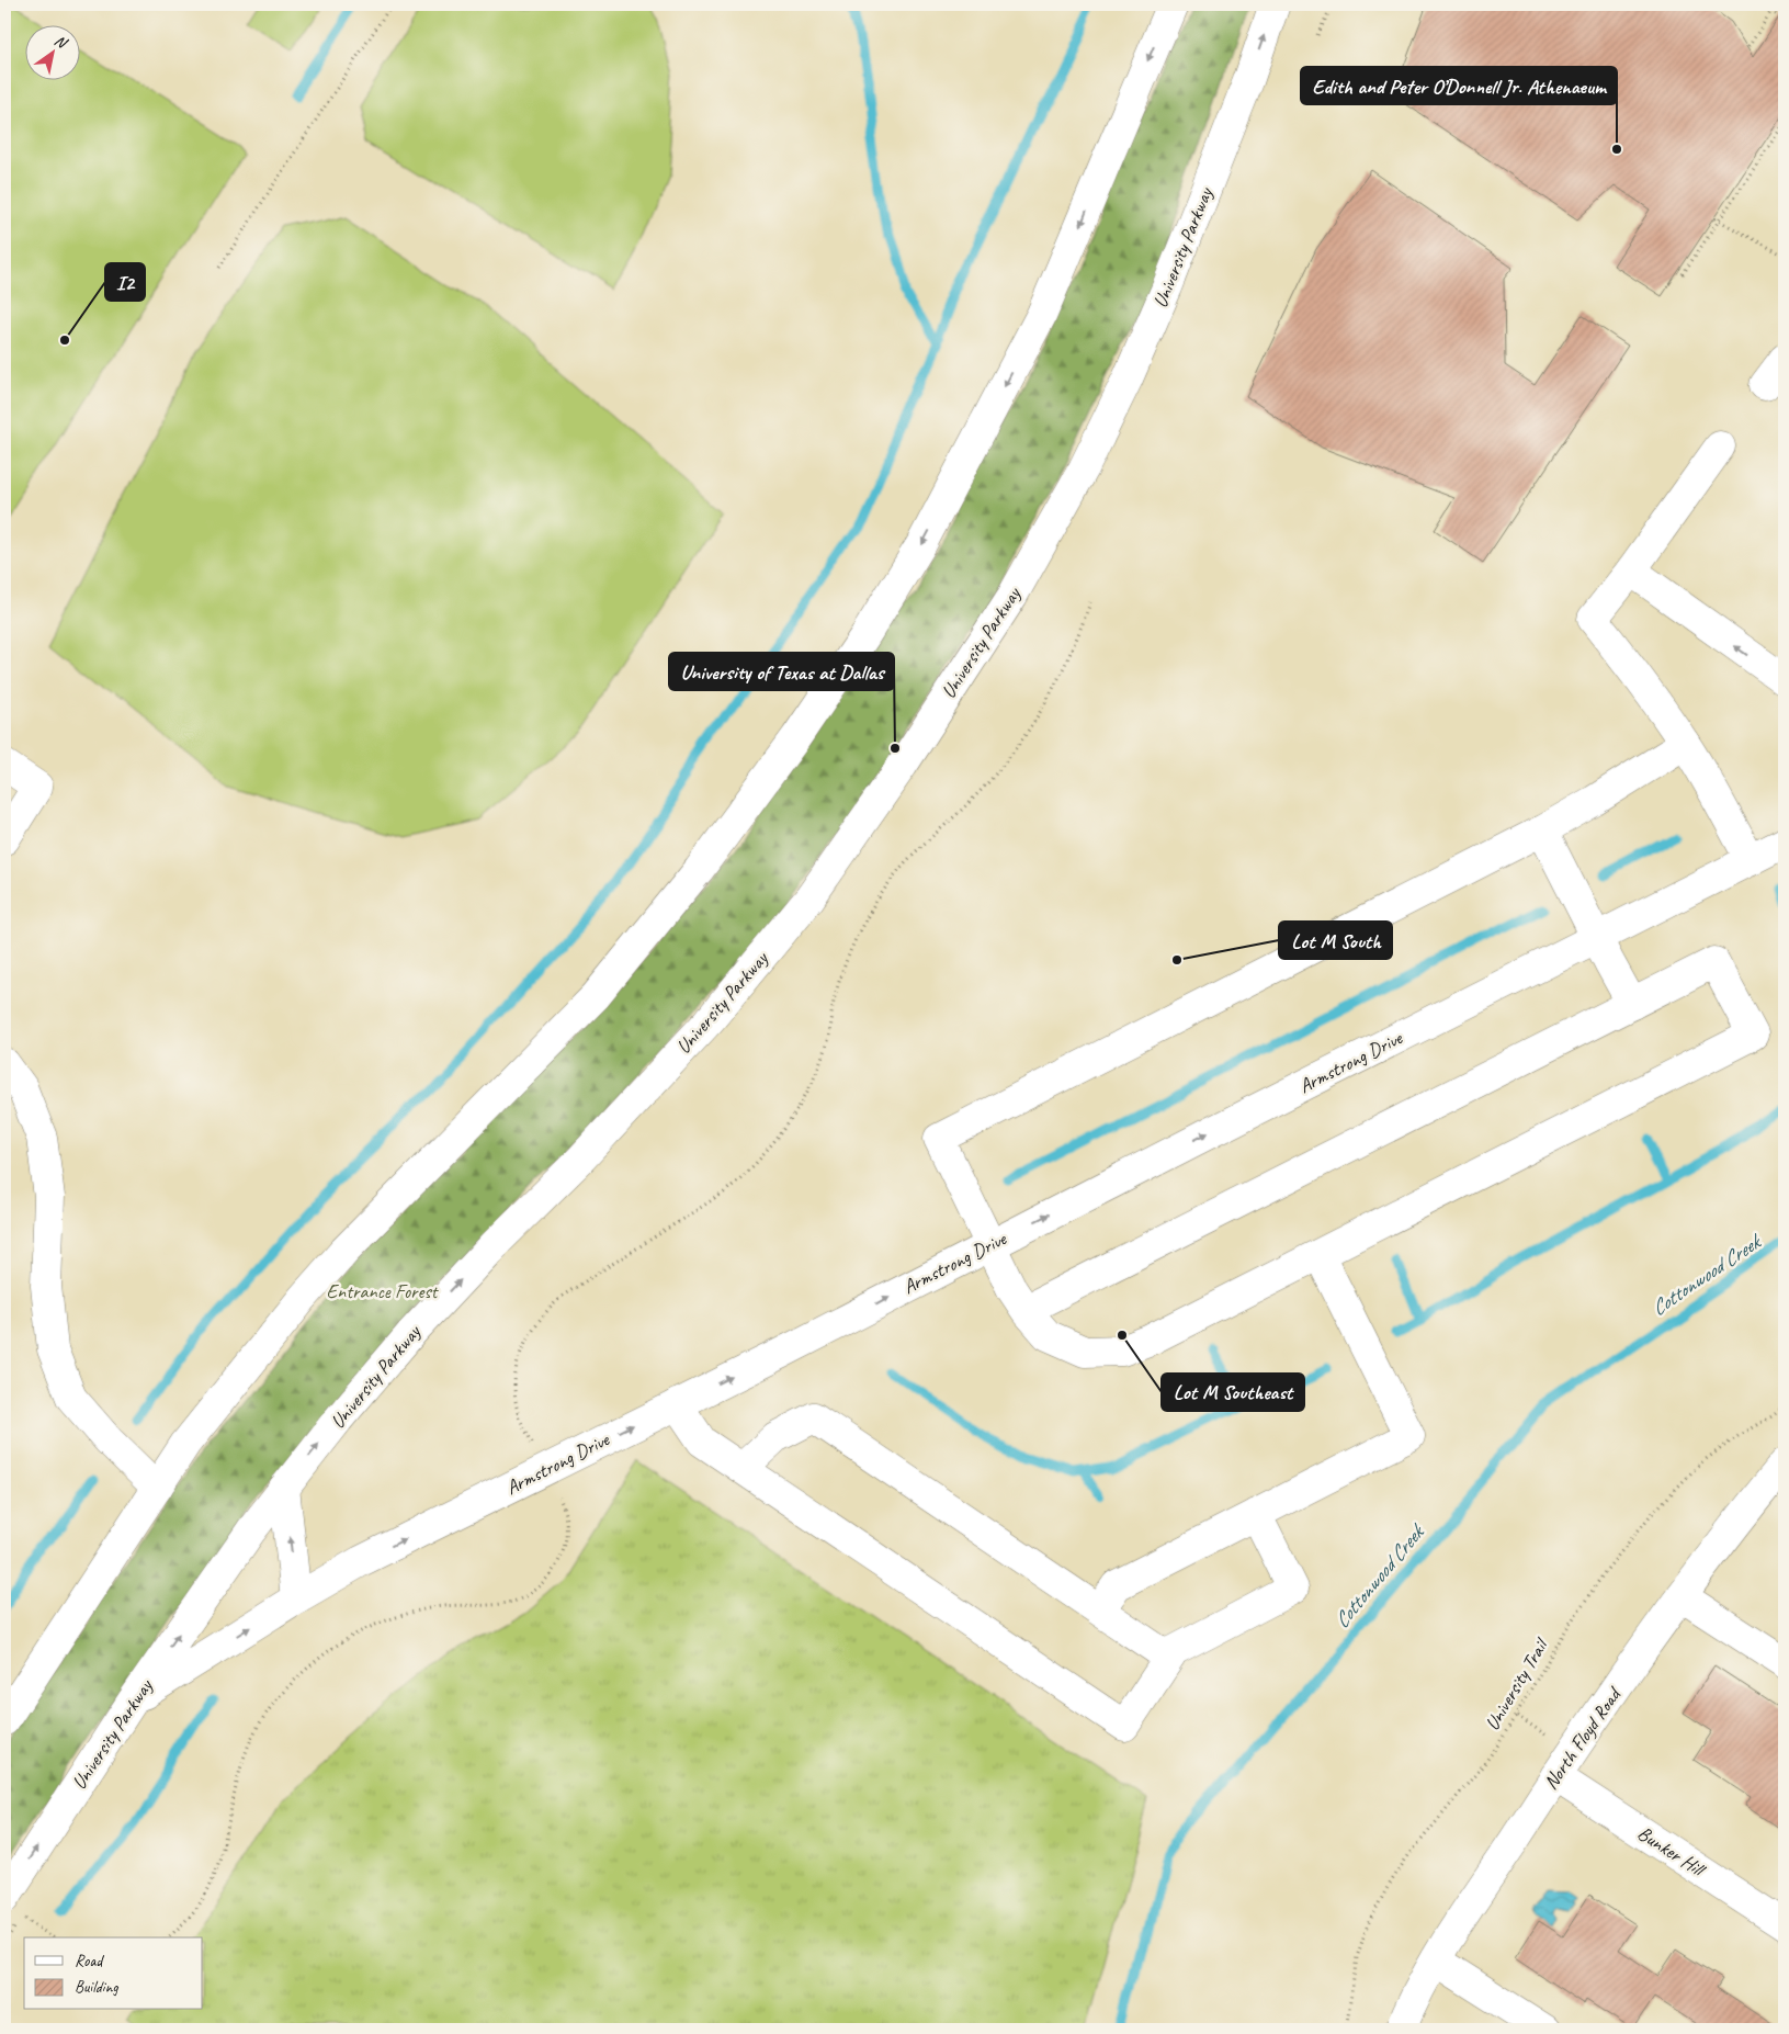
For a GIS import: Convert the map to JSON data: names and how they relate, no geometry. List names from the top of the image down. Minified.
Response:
{"streets":{"street":["University Parkway","Armstrong Drive","North Floyd Road","Bunker Hill"],"path":["University Trail"]},"crossings":[["University Parkway","Armstrong Drive"],["North Floyd Road","Bunker Hill"]],"water":["Cottonwood Creek"],"parks":["Entrance Forest"],"places":["Edith and Peter O’Donnell Jr. Athenaeum","I2","University of Texas at Dallas","Lot M South","Lot M Southeast"],"legend":["Road","Building"],"north":"top right"}
